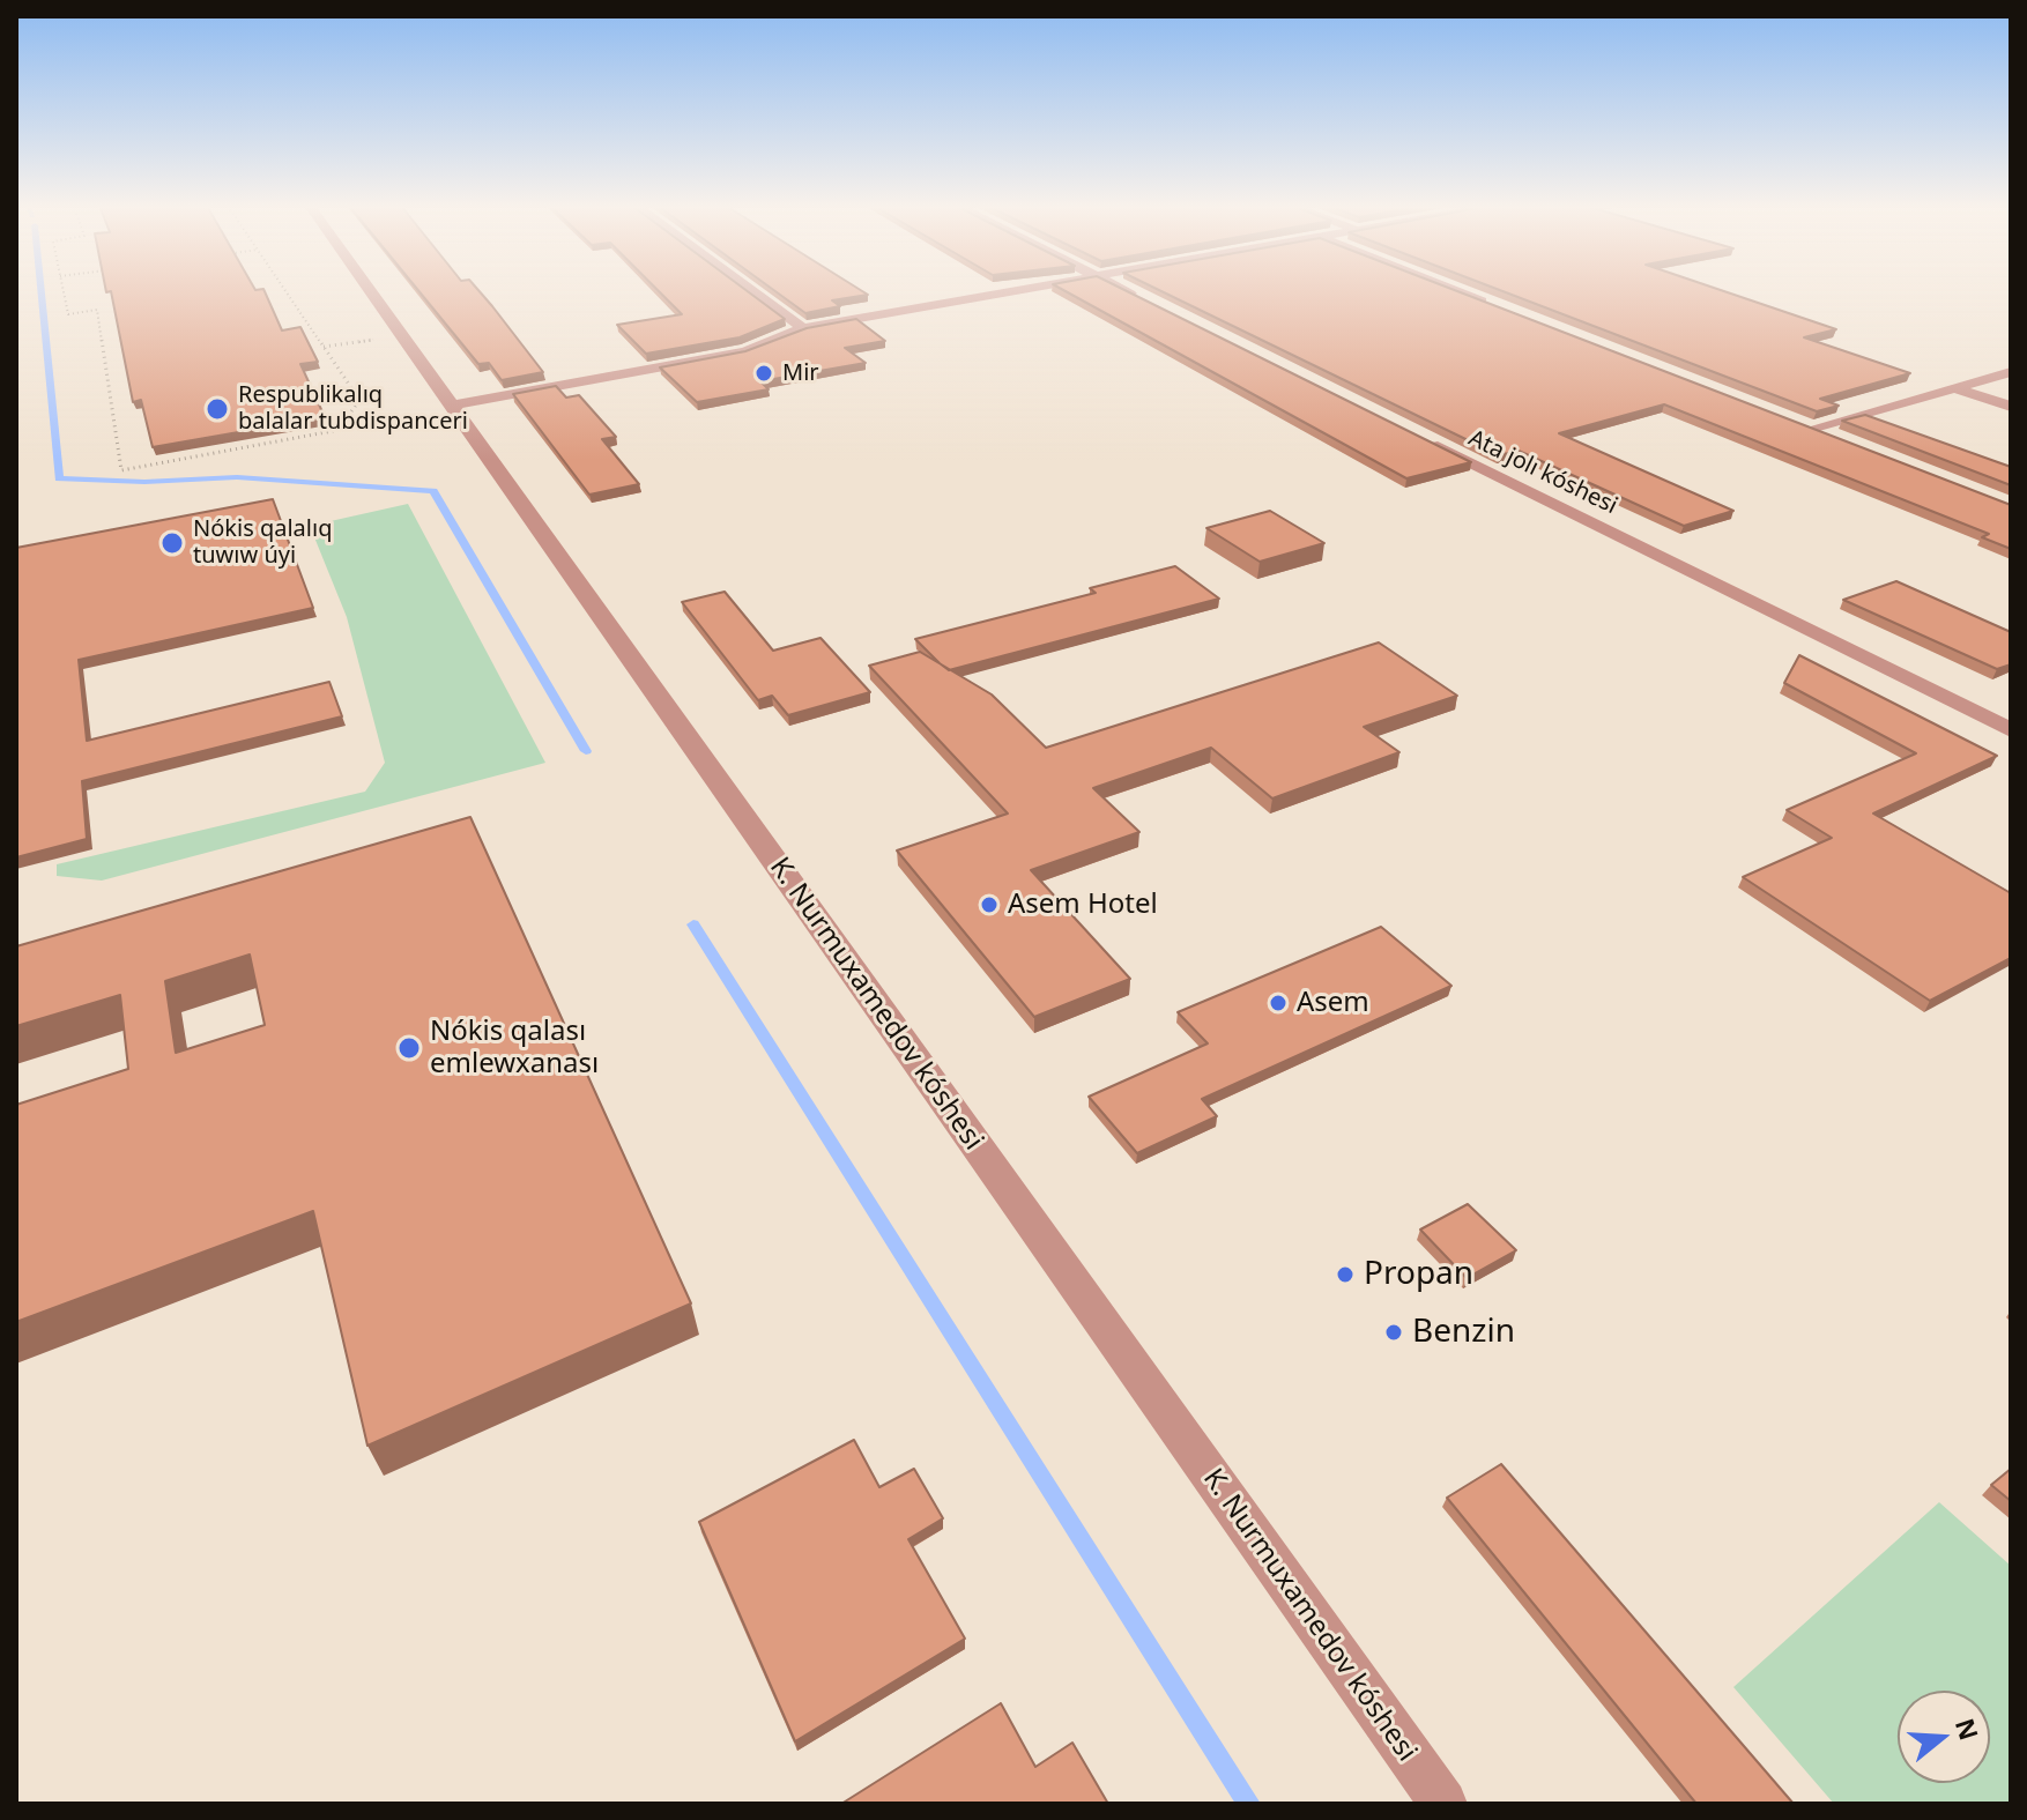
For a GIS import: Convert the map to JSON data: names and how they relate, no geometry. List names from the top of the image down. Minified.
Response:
{"streets":{"street":["Ata jolı kóshesi","K. Nurmuxamedov kóshesi"]},"places":["Mir","Respublikalıq balalar tubdispanceri","Nókis qalalıq tuwıw úyi","Asem Hotel","Asem","Nókis qalası emlewxanası","Propan","Benzin"],"north":"right"}
